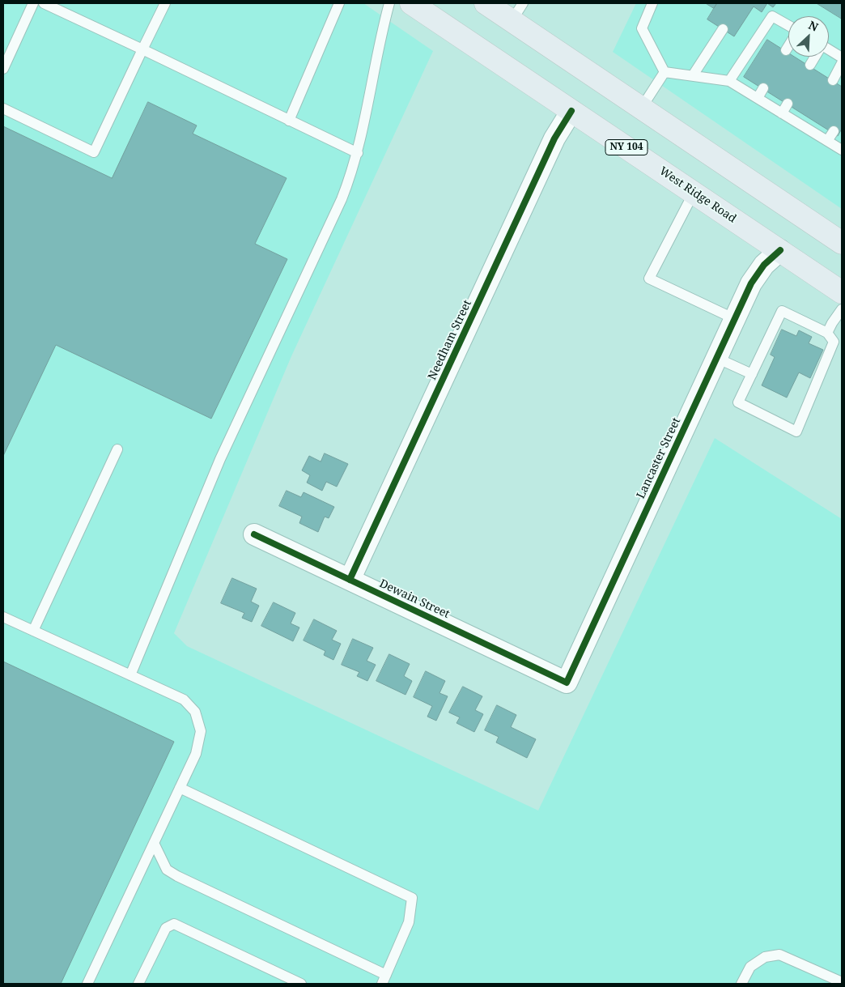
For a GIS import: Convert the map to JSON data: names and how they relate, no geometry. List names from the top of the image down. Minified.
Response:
{"streets":{"highway":["NY 104","West Ridge Road"],"street":["Needham Street","Lancaster Street","Dewain Street"]},"crossings":[["West Ridge Road","Needham Street"],["West Ridge Road","Lancaster Street"],["Needham Street","Dewain Street"],["Lancaster Street","Dewain Street"]],"north":"top right"}
